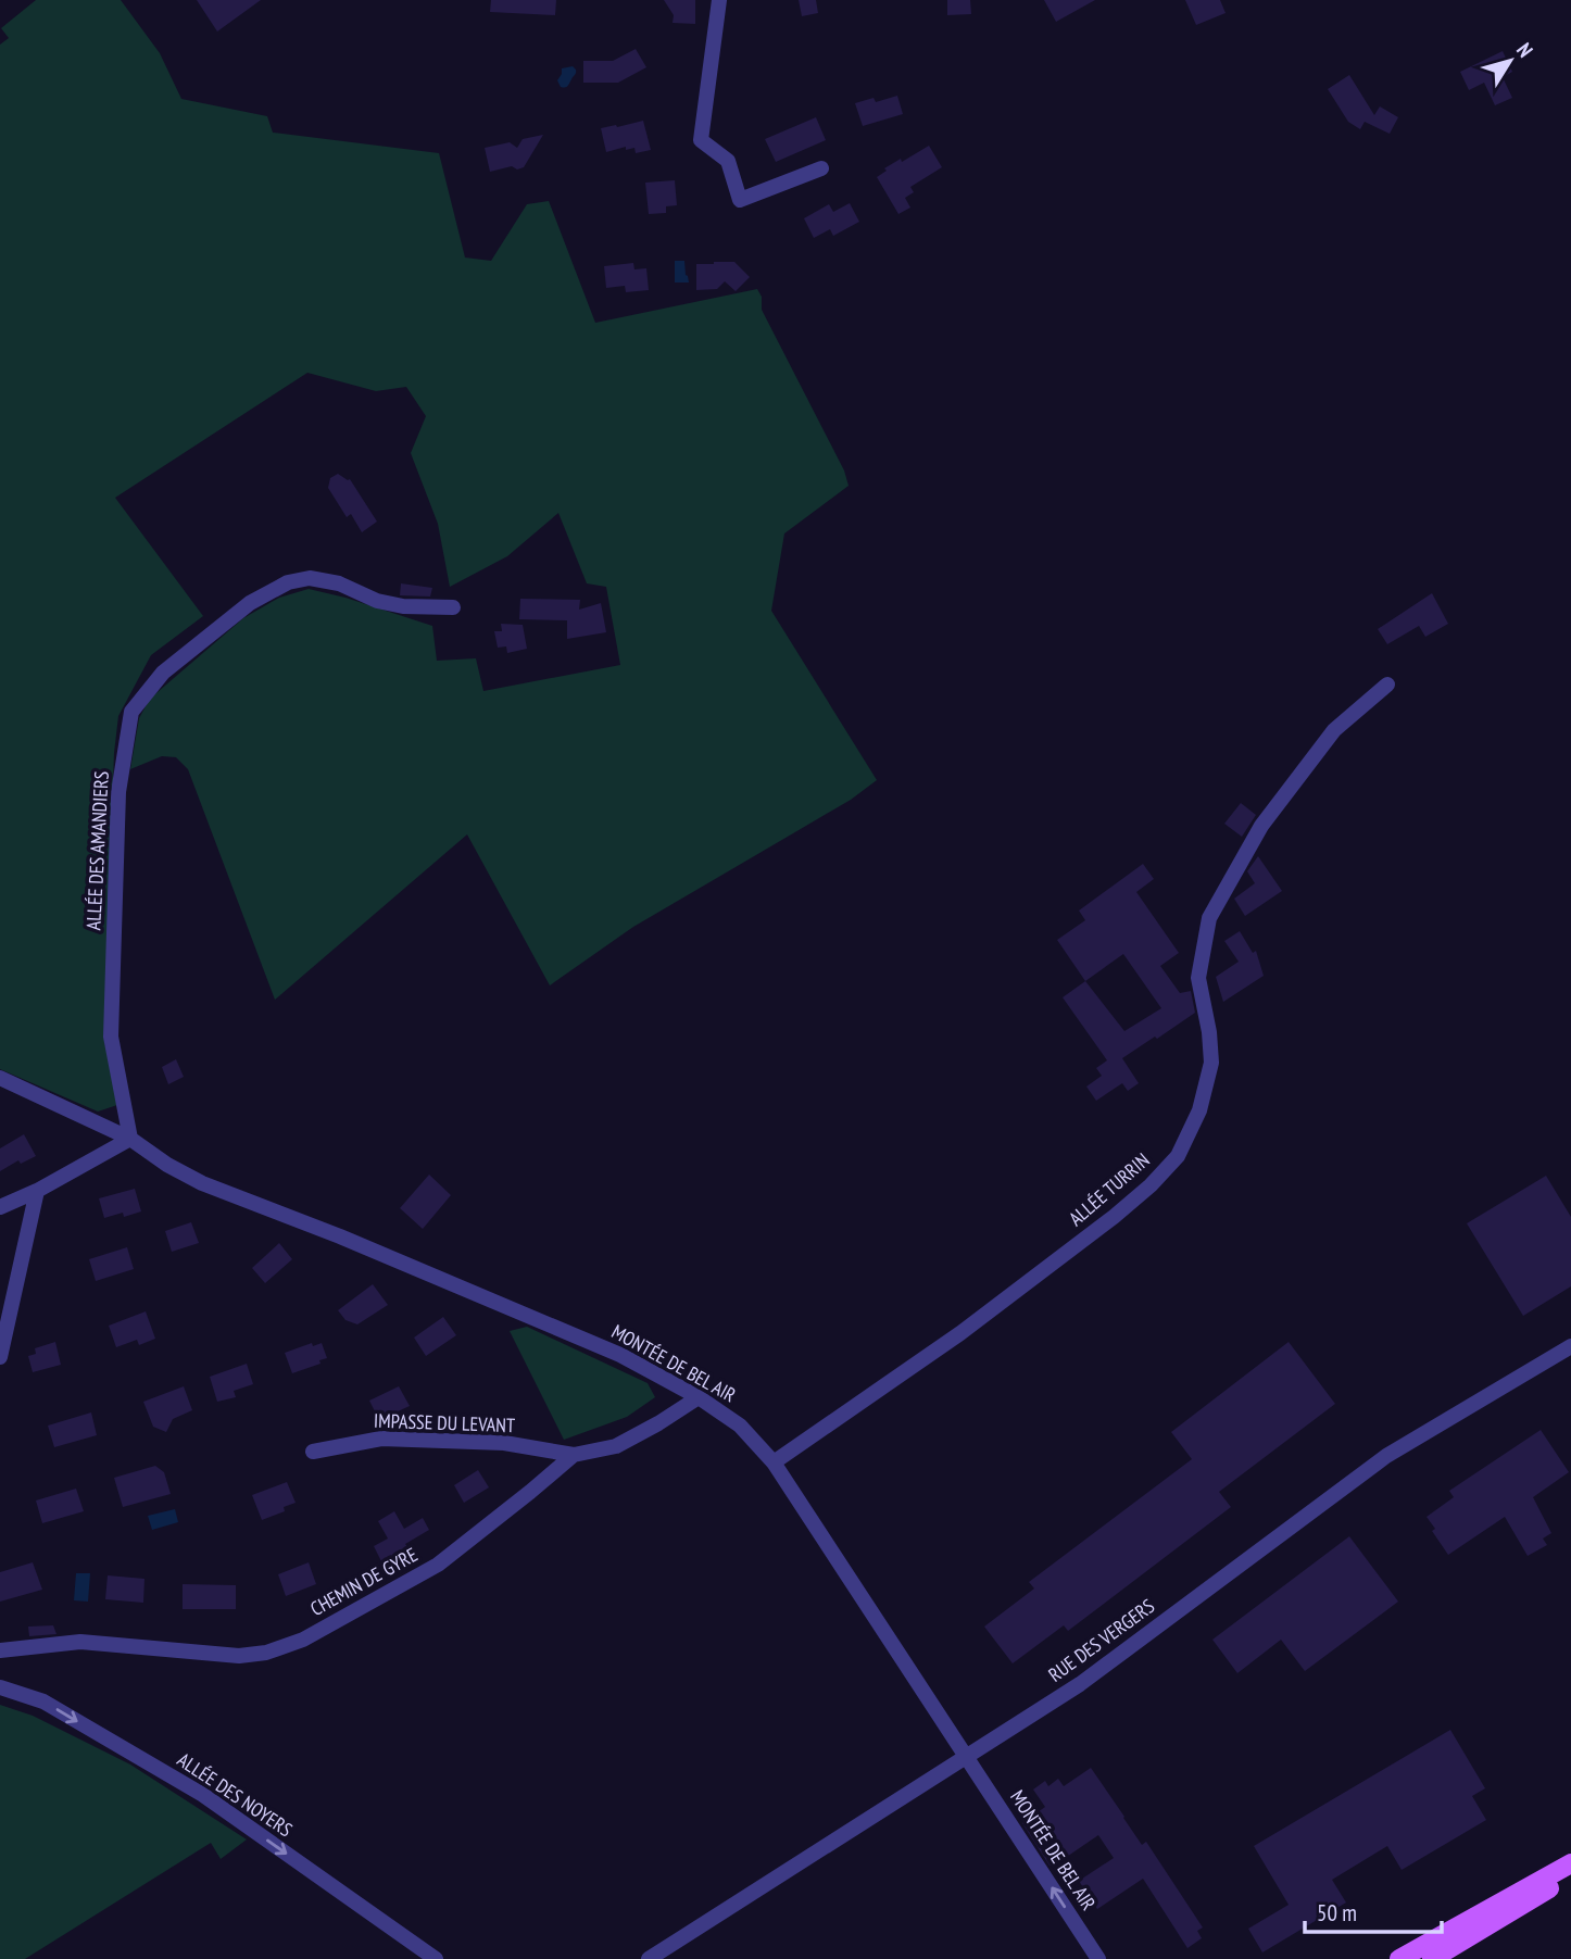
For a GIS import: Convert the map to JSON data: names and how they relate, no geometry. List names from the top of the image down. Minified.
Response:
{"streets":{"street":["ALLÉE DES AMANDIERS","ALLÉE TURRIN","MONTÉE DE BEL AIR","IMPASSE DU LEVANT","CHEMIN DE GYRE","RUE DES VERGERS","ALLÉE DES NOYERS"]},"crossings":[["ALLÉE DES AMANDIERS","MONTÉE DE BEL AIR"],["ALLÉE TURRIN","MONTÉE DE BEL AIR"],["MONTÉE DE BEL AIR","CHEMIN DE GYRE"],["MONTÉE DE BEL AIR","RUE DES VERGERS"],["IMPASSE DU LEVANT","CHEMIN DE GYRE"]],"one_way":["ALLÉE DES NOYERS"],"scale_bar":"50 m","north":"top right"}
